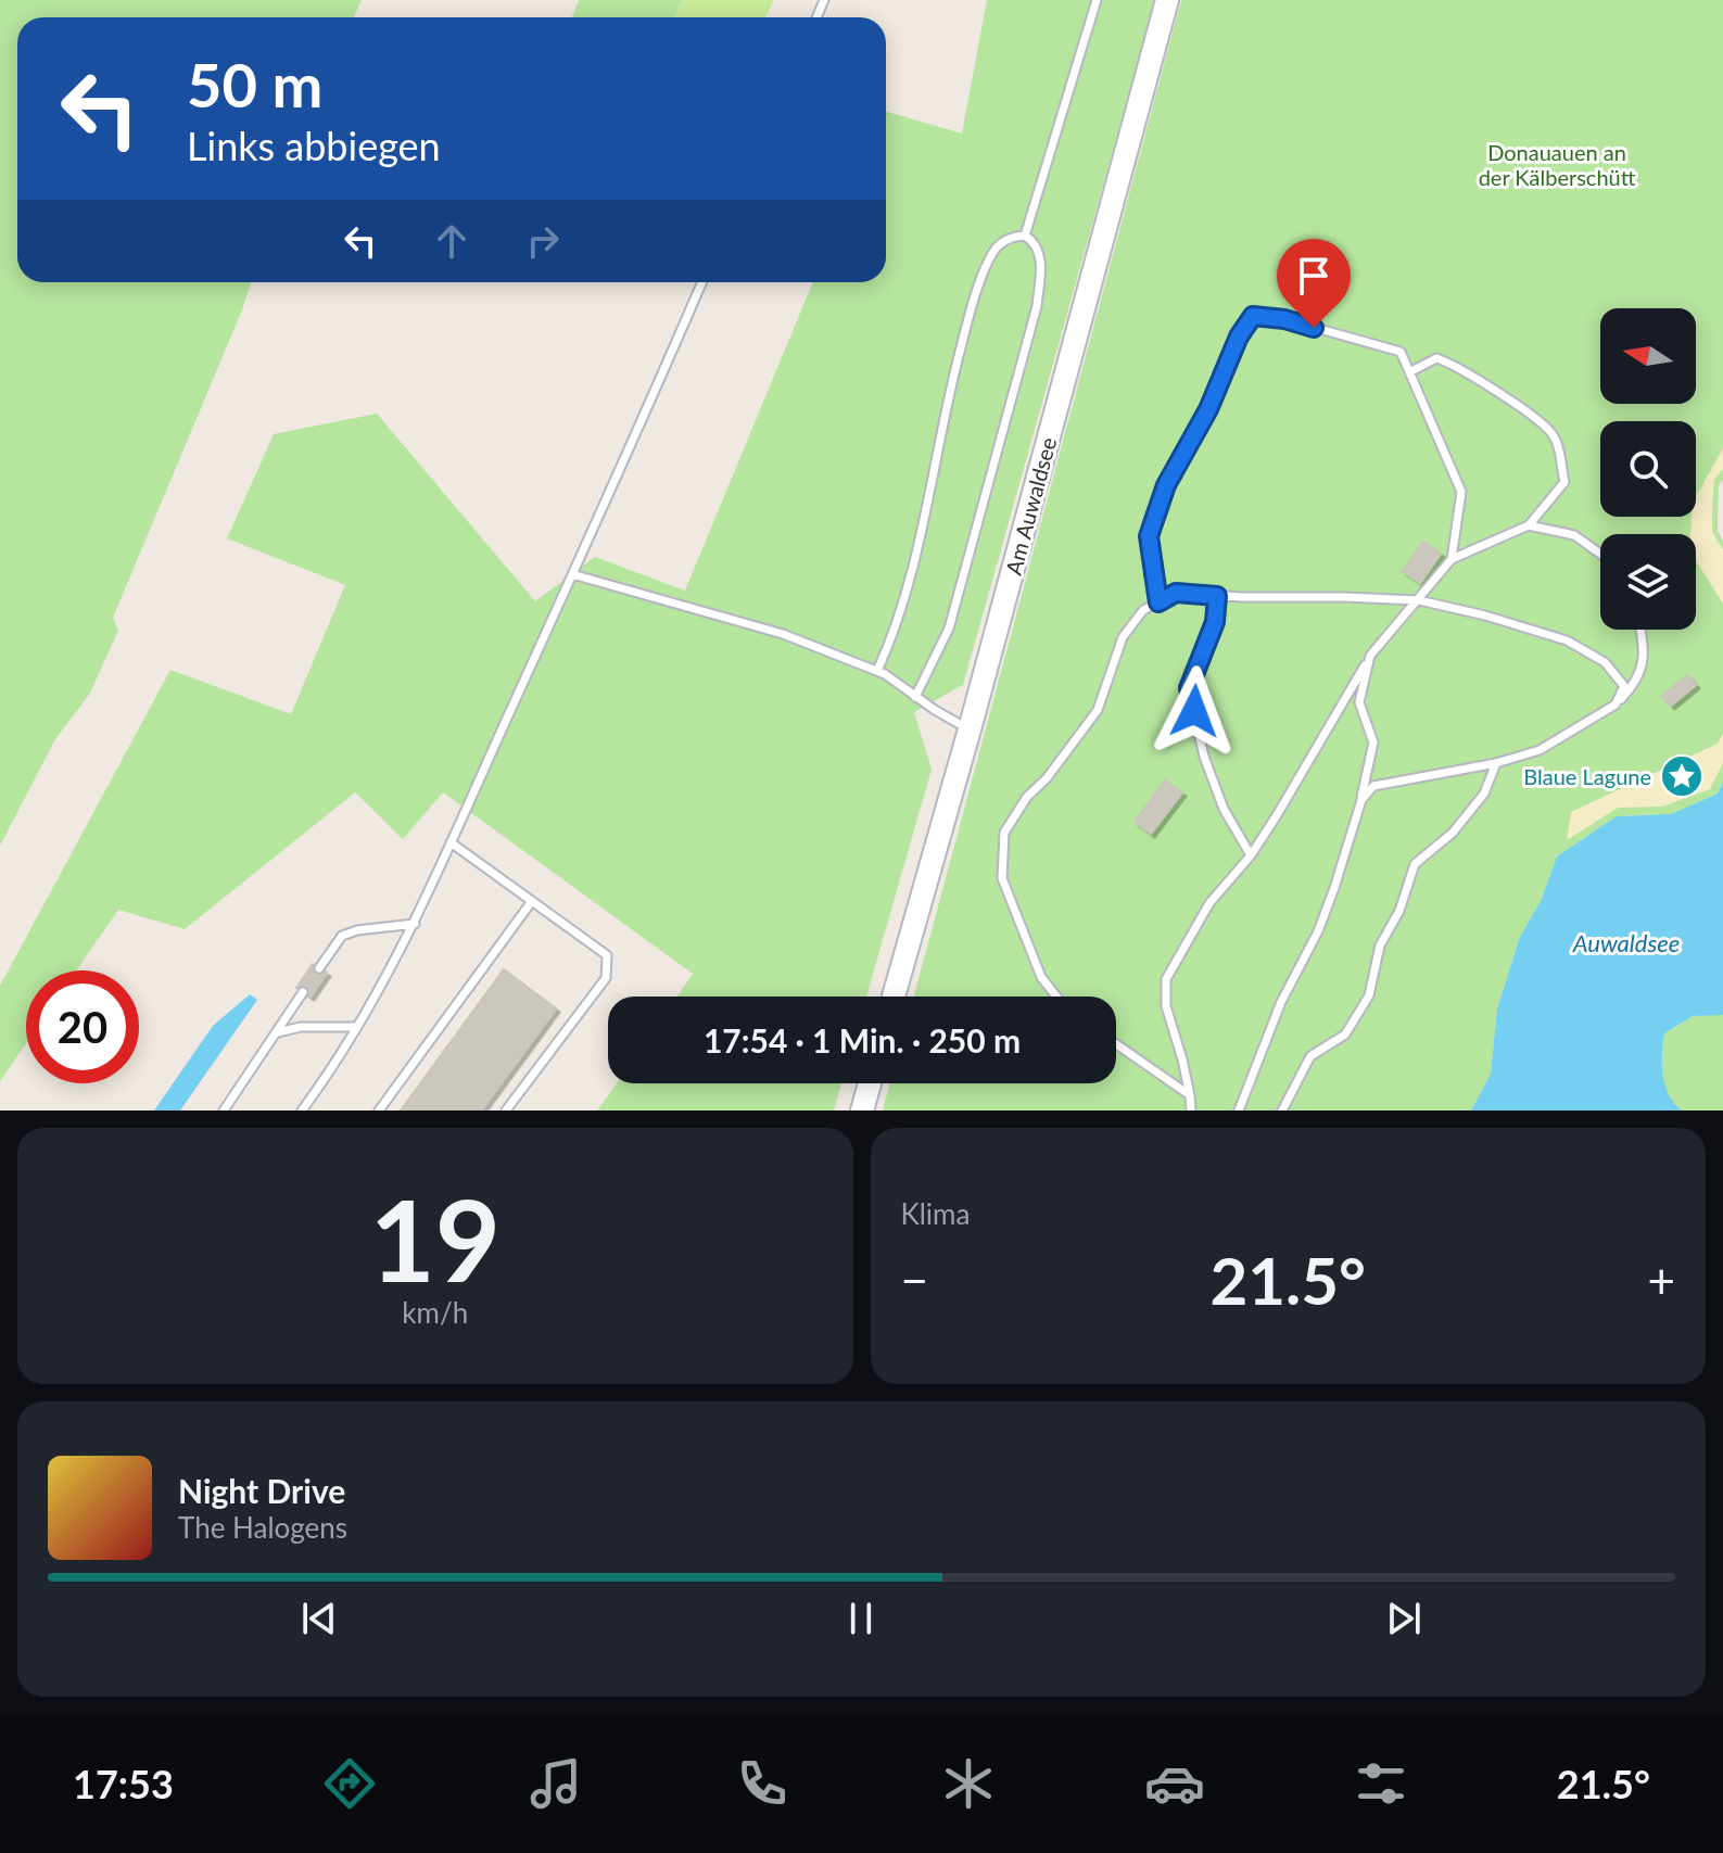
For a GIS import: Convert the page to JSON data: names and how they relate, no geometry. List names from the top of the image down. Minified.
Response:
{"streets":{"street":["Am Auwaldsee"]},"water":["Auwaldsee"],"parks":["Donauauen an der Kälberschütt"],"places":{"place":["Blaue Lagune"]},"north":"left","page":{"turn":["50 m","Links abbiegen"],"limit":"20","trip":"17:54 · 1 Min. · 250 m","tile":[["19","km/h"],"Klima"],"heat":["−","21.5°","+"],"song":["Night Drive","The Halogens"],"tabs":["17:53","21.5°"]}}
